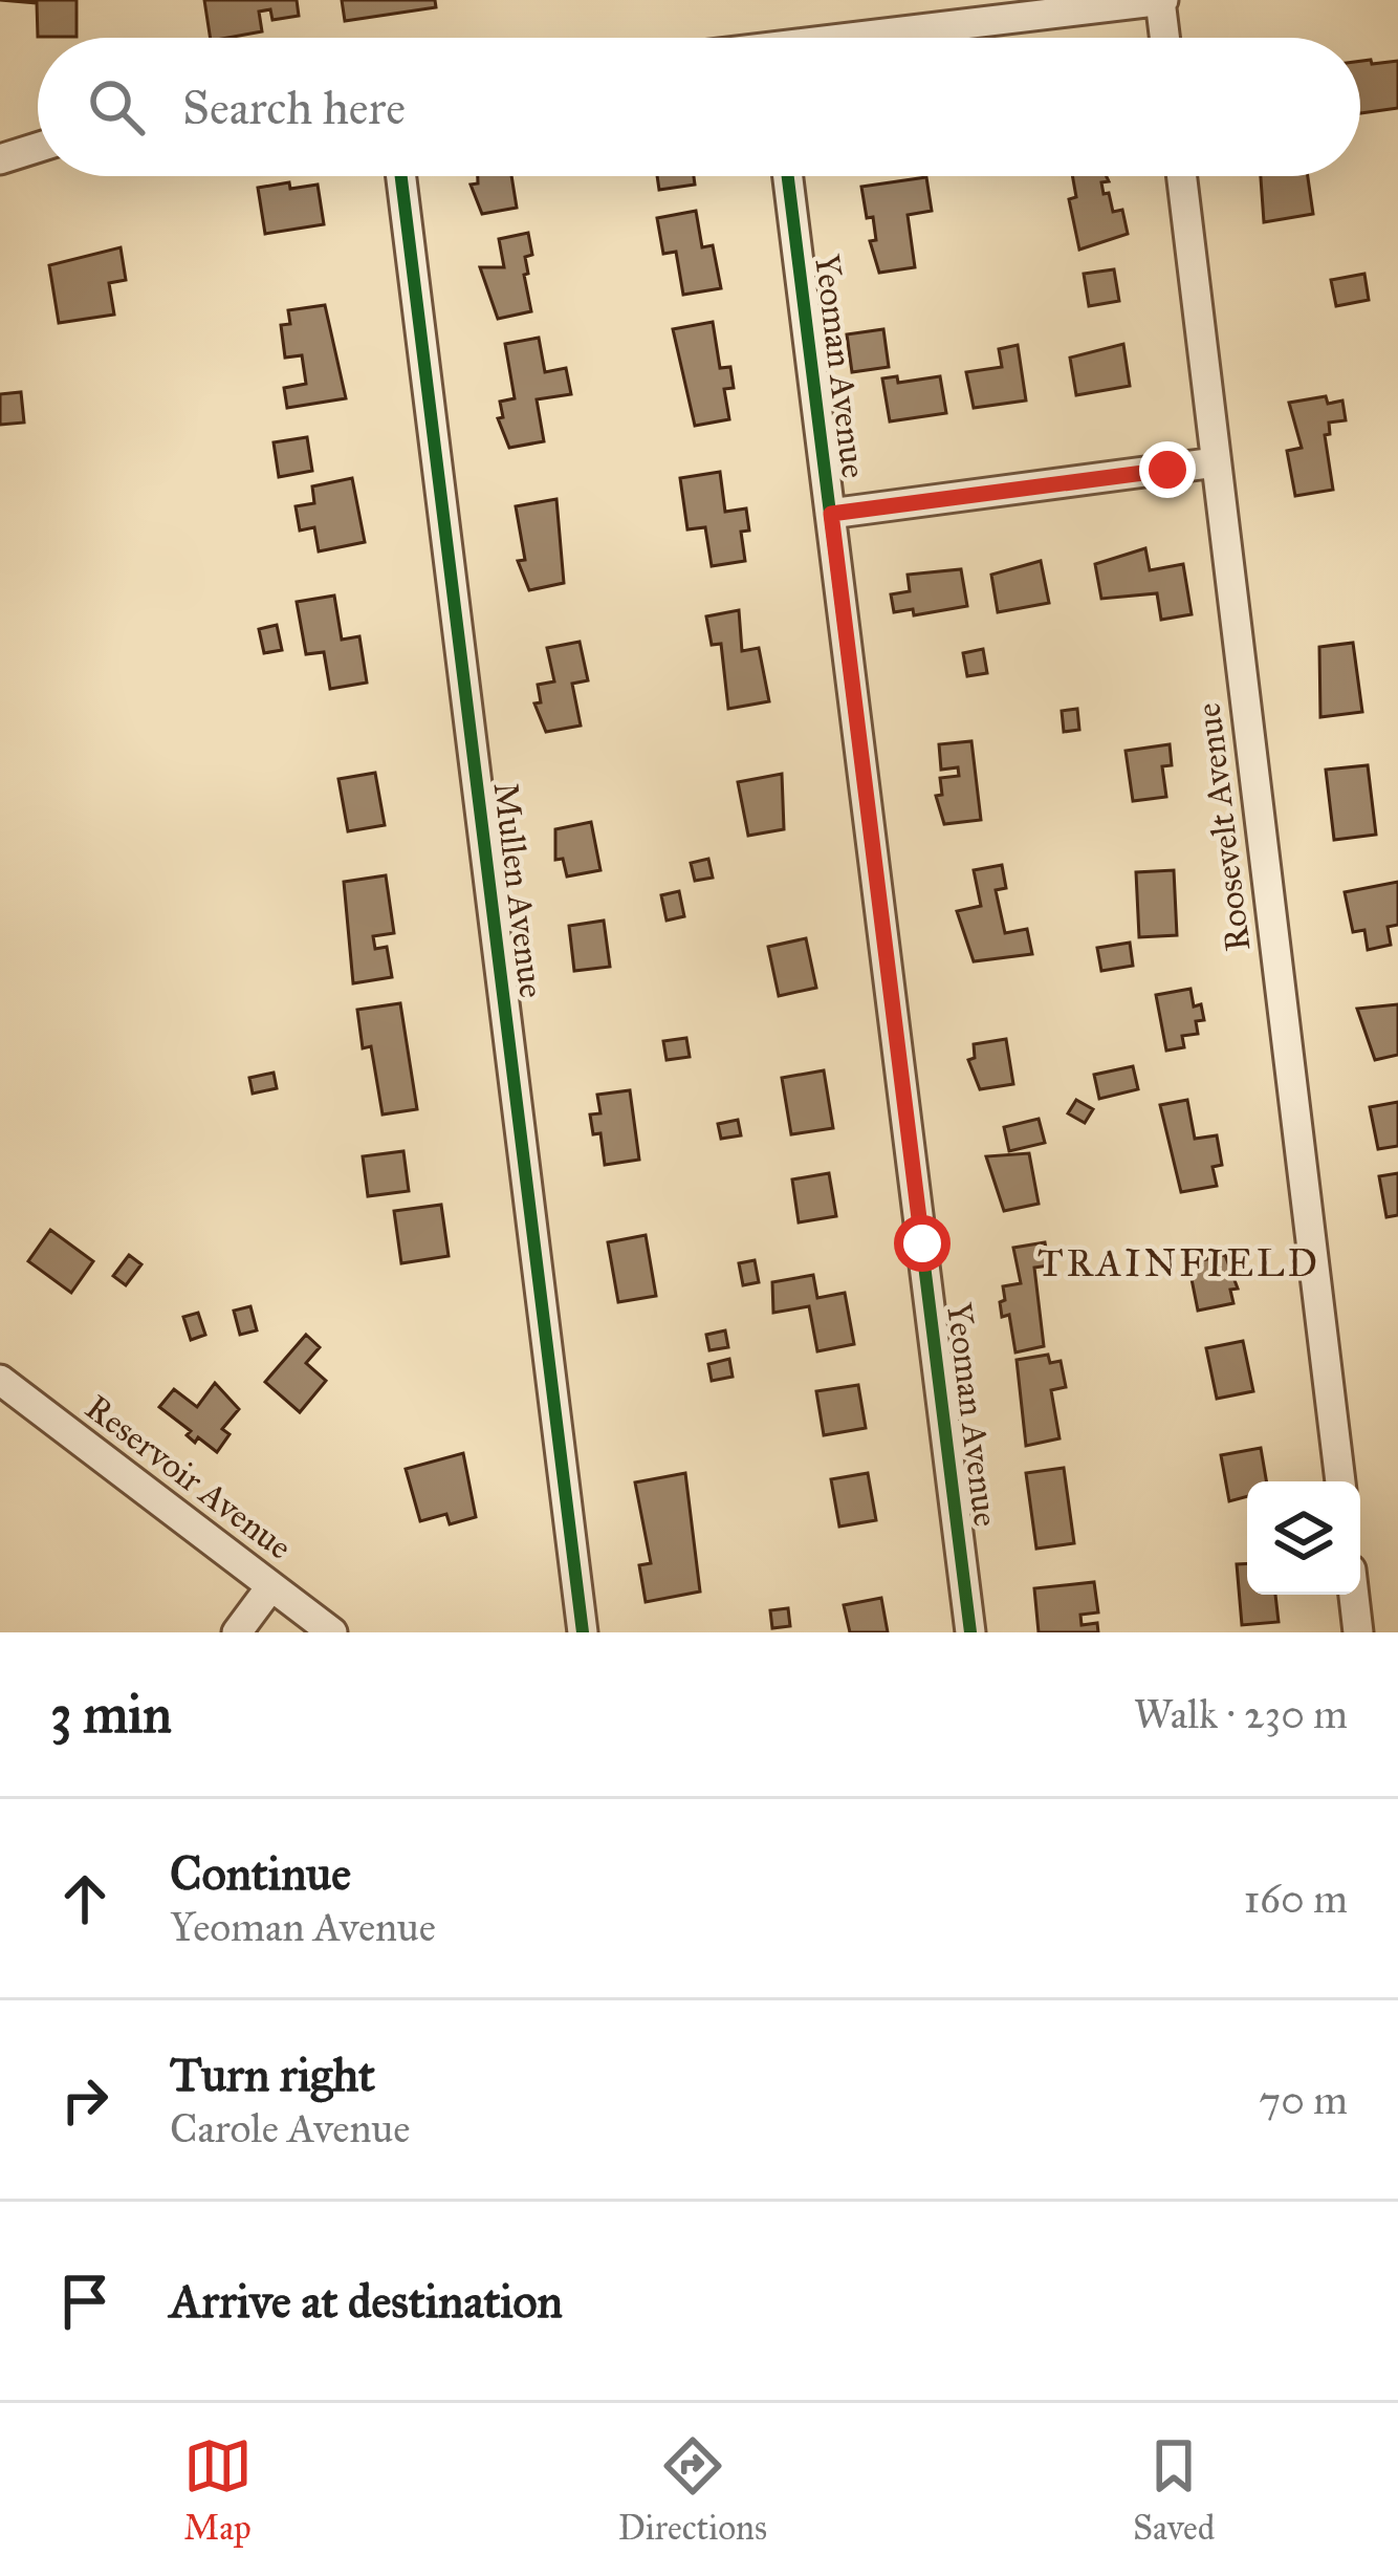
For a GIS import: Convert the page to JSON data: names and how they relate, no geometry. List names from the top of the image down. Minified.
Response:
{"streets":{"street":["Yeoman Avenue","Roosevelt Avenue","Mullen Avenue","Reservoir Avenue"]},"districts":["TRAINFIELD"],"page":{"search":"Search here","heading":["3 min","Walk · 230 m"],"list":[["Continue","Yeoman Avenue","160 m"],["Turn right","Carole Avenue","70 m"],"Arrive at destination"],"nav":["Map","Directions","Saved"]}}
